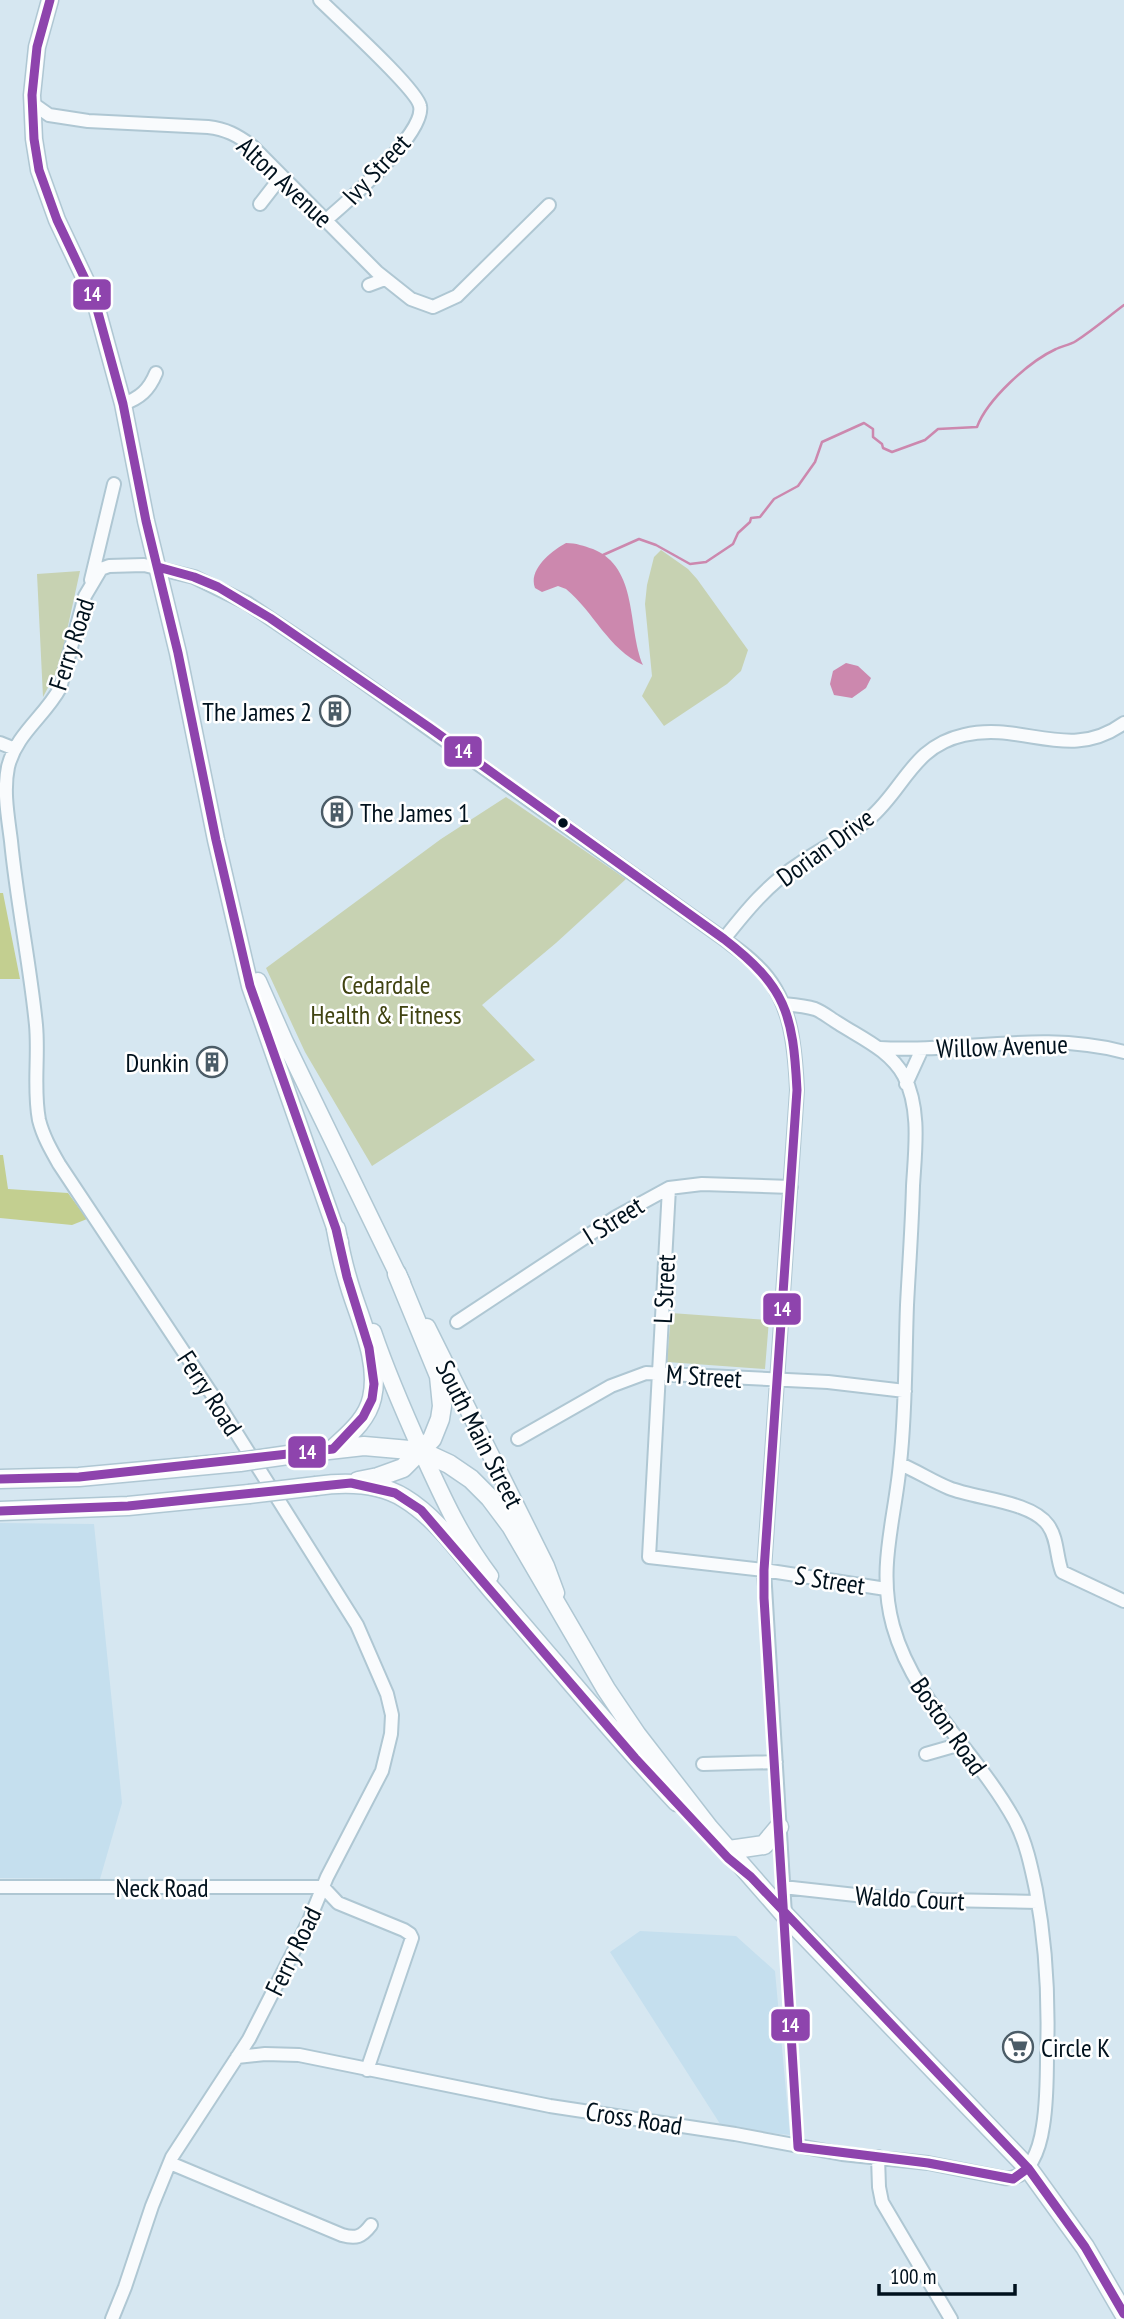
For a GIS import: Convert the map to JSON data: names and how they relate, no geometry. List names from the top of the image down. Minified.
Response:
{"streets":{"highway":["South Main Street"],"street":["Ivy Street","Alton Avenue","Ferry Road","Dorian Drive","Willow Avenue","I Street","L Street","M Street","S Street","Boston Road","Neck Road","Waldo Court","Cross Road"]},"crossings":[["Ivy Street","Alton Avenue"],["Alton Avenue","South Main Street"],["Ferry Road","South Main Street"],["Ferry Road","Neck Road"],["Ferry Road","Cross Road"],["Willow Avenue","Boston Road"],["I Street","L Street"],["L Street","M Street"],["L Street","S Street"],["M Street","Boston Road"],["South Main Street","Boston Road"],["South Main Street","Cross Road"],["S Street","Boston Road"],["Boston Road","Waldo Court"],["Boston Road","Cross Road"]],"parks":["Cedardale Health & Fitness"],"places":{"building":["The James 2","The James 1","Dunkin"],"supermarket":["Circle K"]},"lines":["transit line 14"],"scale_bar":"100 m"}
